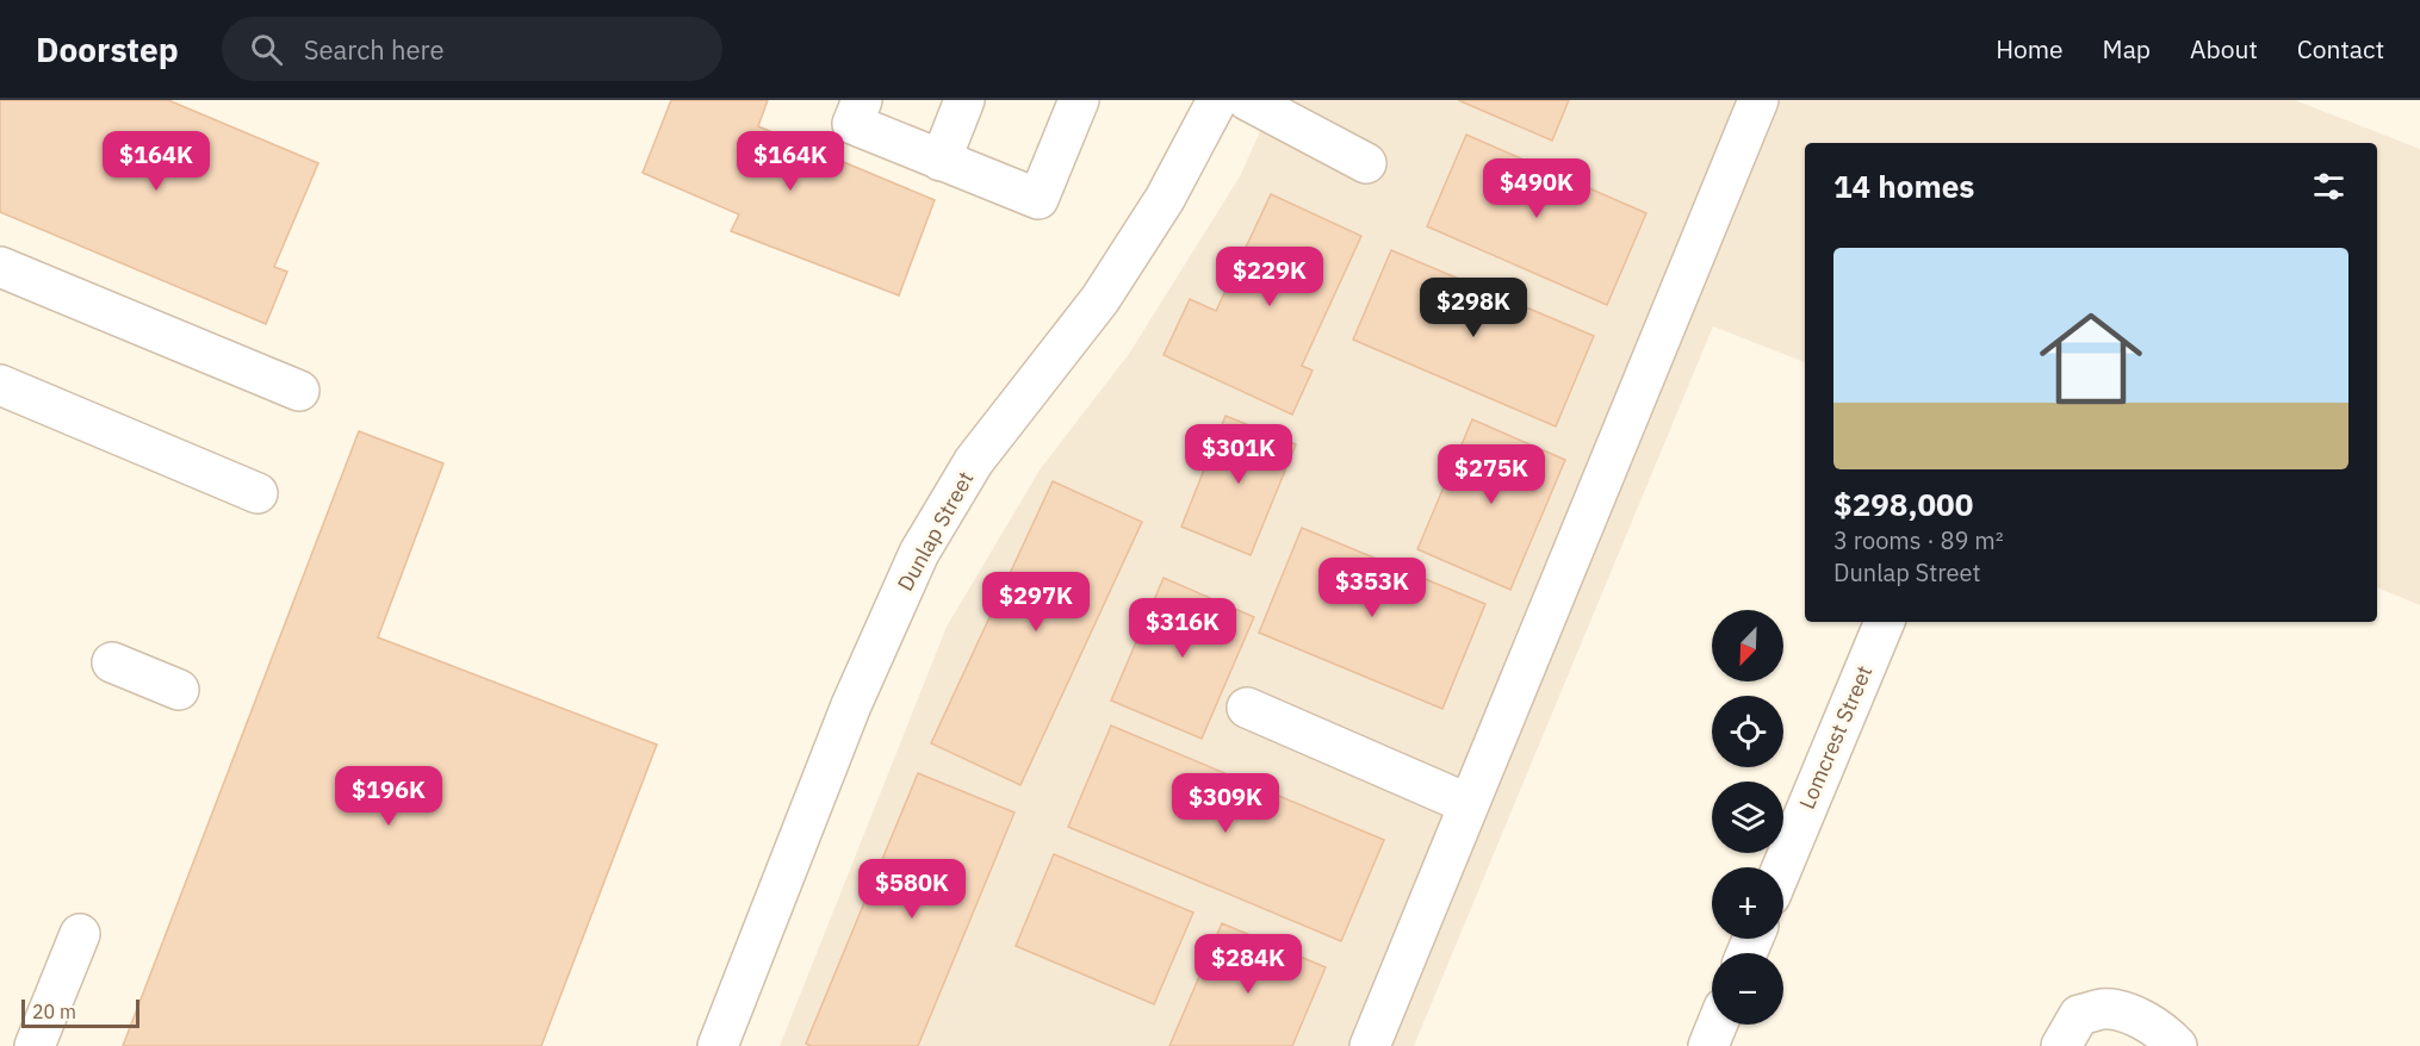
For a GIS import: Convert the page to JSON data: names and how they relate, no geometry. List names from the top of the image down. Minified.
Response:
{"streets":{"street":["Dunlap Street","Lomcrest Street"]},"scale_bar":"20 m","north":"bottom left","page":{"header":"Doorstep","search":"Search here","nav":["Home","Map","About","Contact"],"price":["$164K","$164K","$490K","$229K","$298K","$301K","$275K","$353K","$297K","$316K","$196K","$309K","$580K","$284K"],"heading":"14 homes","list":[{"name":"$298,000","note":"3 rooms · 89 m² · Dunlap Street"}],"map_buttons":["+","−"],"scale":"20 m"}}
